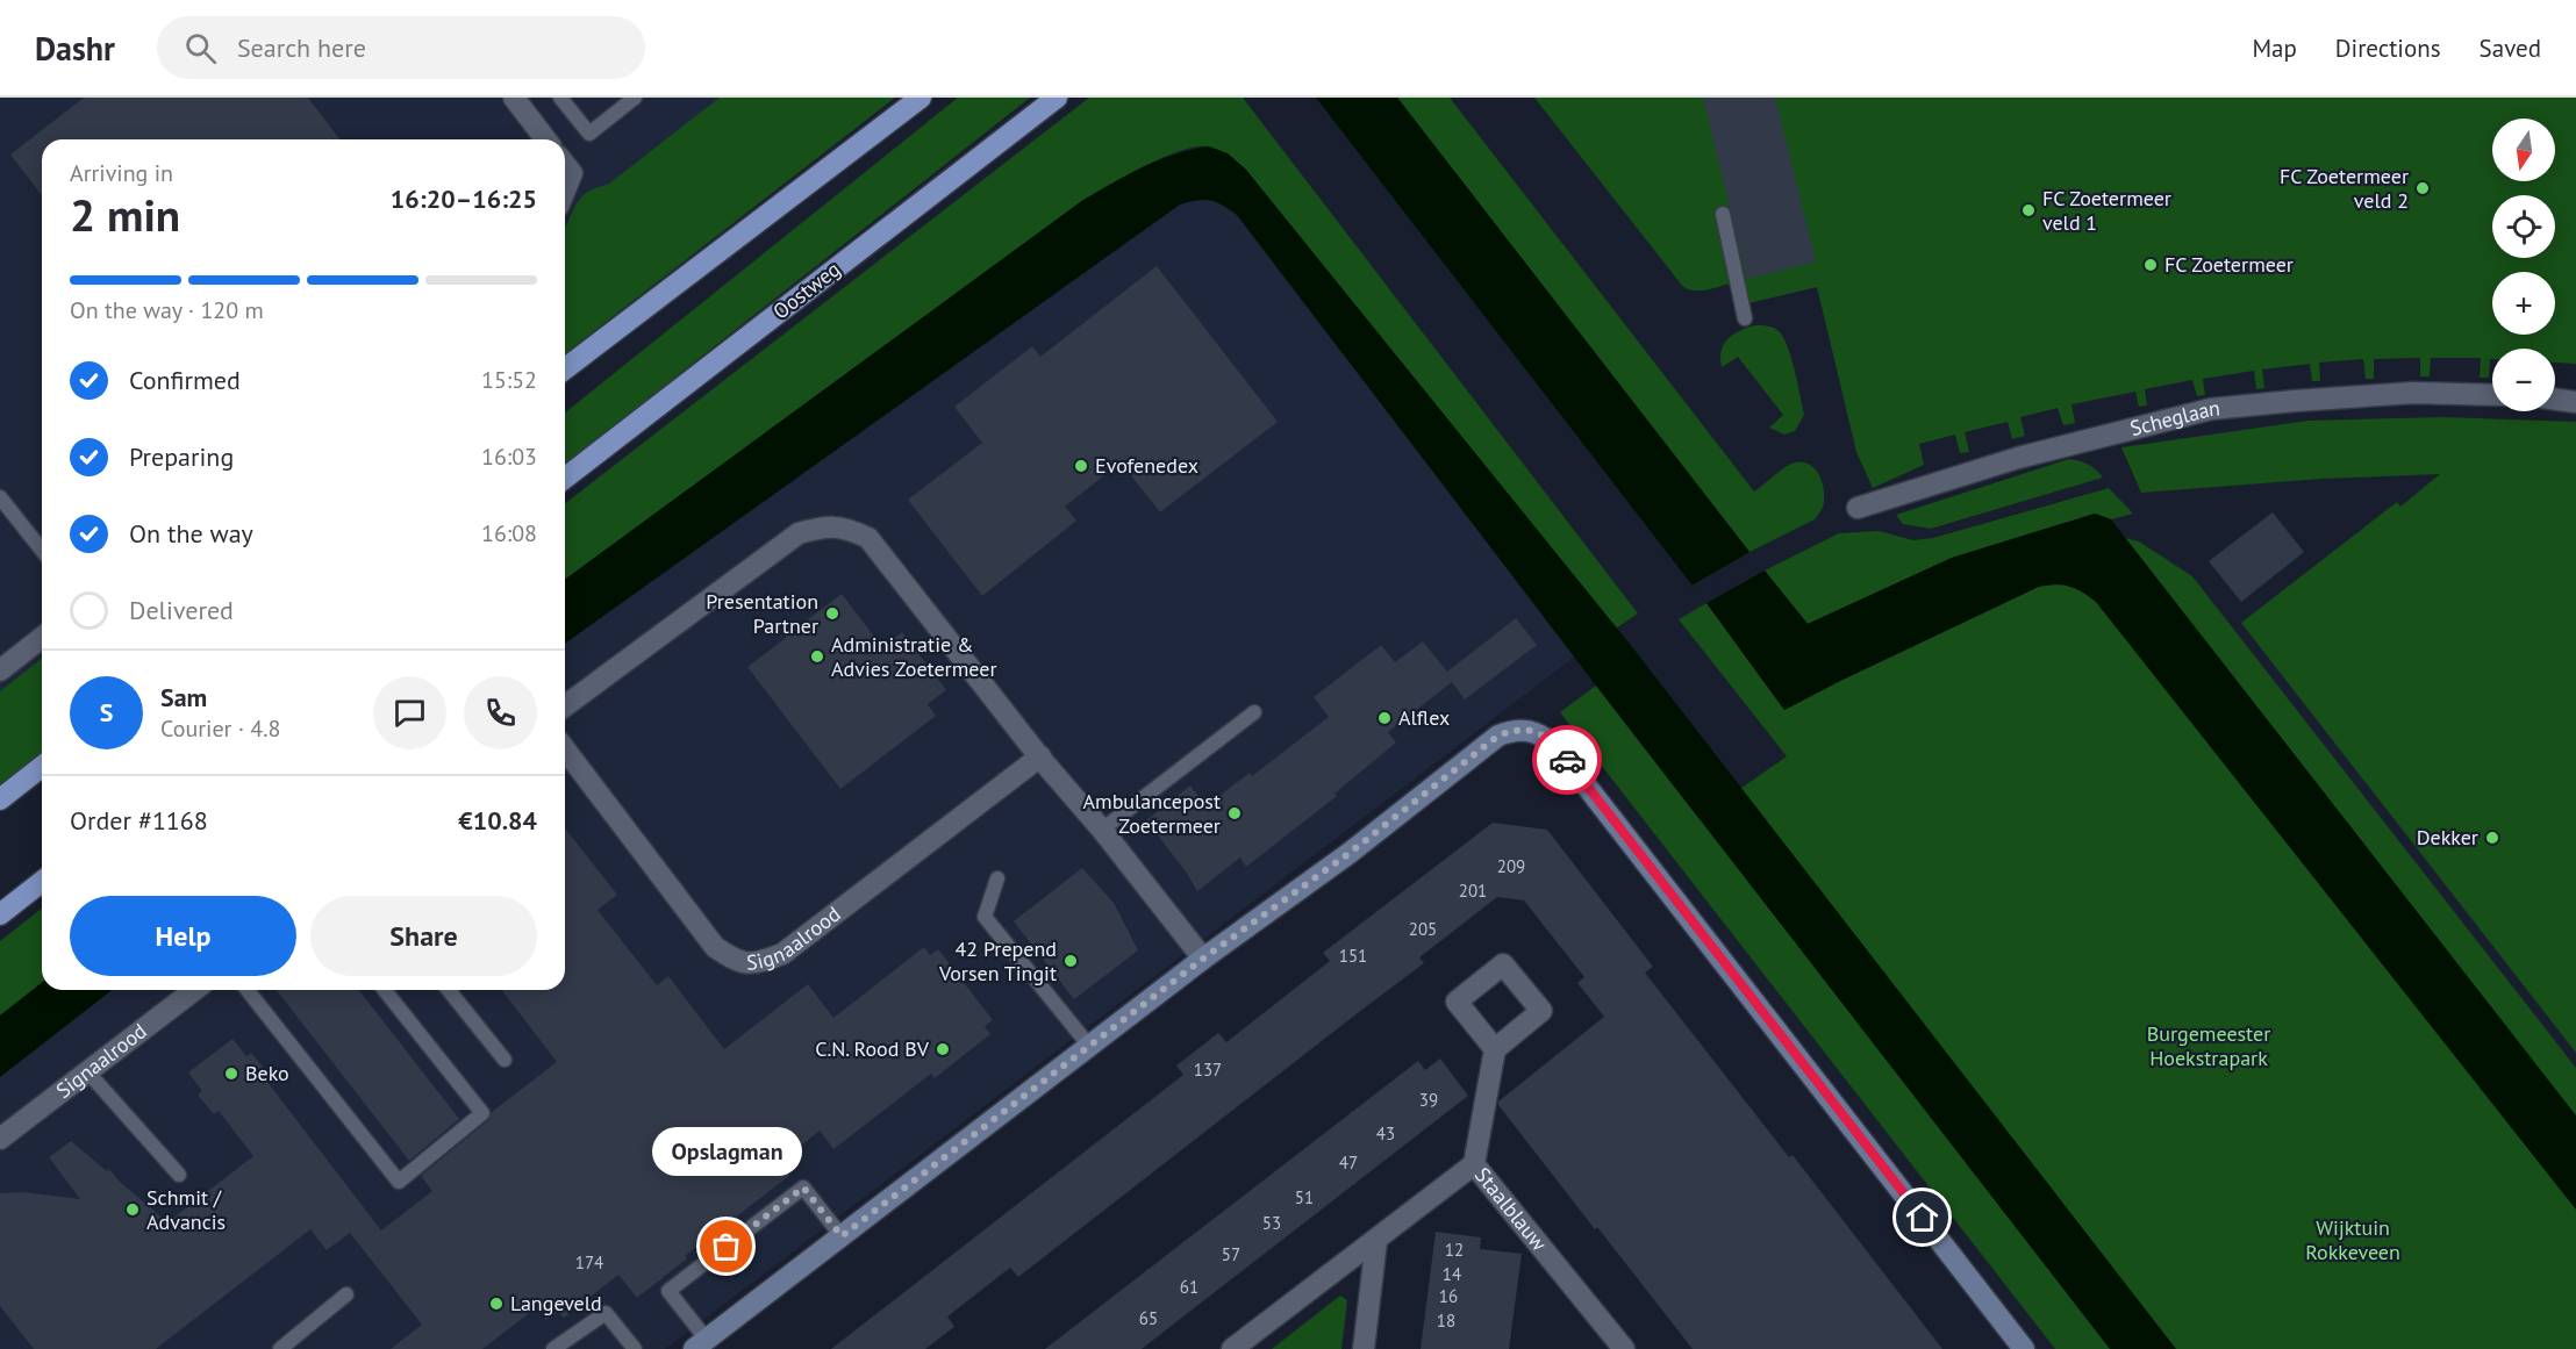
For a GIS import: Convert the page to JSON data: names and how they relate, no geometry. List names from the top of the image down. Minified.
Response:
{"streets":{"main road":["Oostweg"],"street":["Scheglaan","Signaalrood","Staalblauw"]},"parks":["Burgemeester Hoekstrapark","Wijktuin Rokkeveen"],"places":["FC Zoetermeer veld 2","FC Zoetermeer veld 1","FC Zoetermeer","Evofenedex","Presentation Partner","Administratie & Advies Zoetermeer","Alflex","Ambulancepost Zoetermeer","Dekker","42 Prepend Vorsen Tingit","C.N. Rood BV","Beko","Schmit / Advancis","Opslagman","Langeveld"],"house_numbers":["209","201","205","151","137","39","43","47","51","53","12","57","174","14","61","16","65","18"],"north":"bottom","page":{"header":"Dashr","search":"Search here","nav":["Map","Directions","Saved"],"map_buttons":["+","−"],"heading":["2 min","Arriving in","16:20–16:25"],"panel":["Sam","Courier · 4.8","Order #1168","€10.84"],"bar":"On the way · 120 m","list":[["Confirmed","15:52"],["Preparing","16:03"],["On the way","16:08"],"Delivered"],"round":"S","buttons":["Help","Share"],"bubble":"Opslagman"}}
